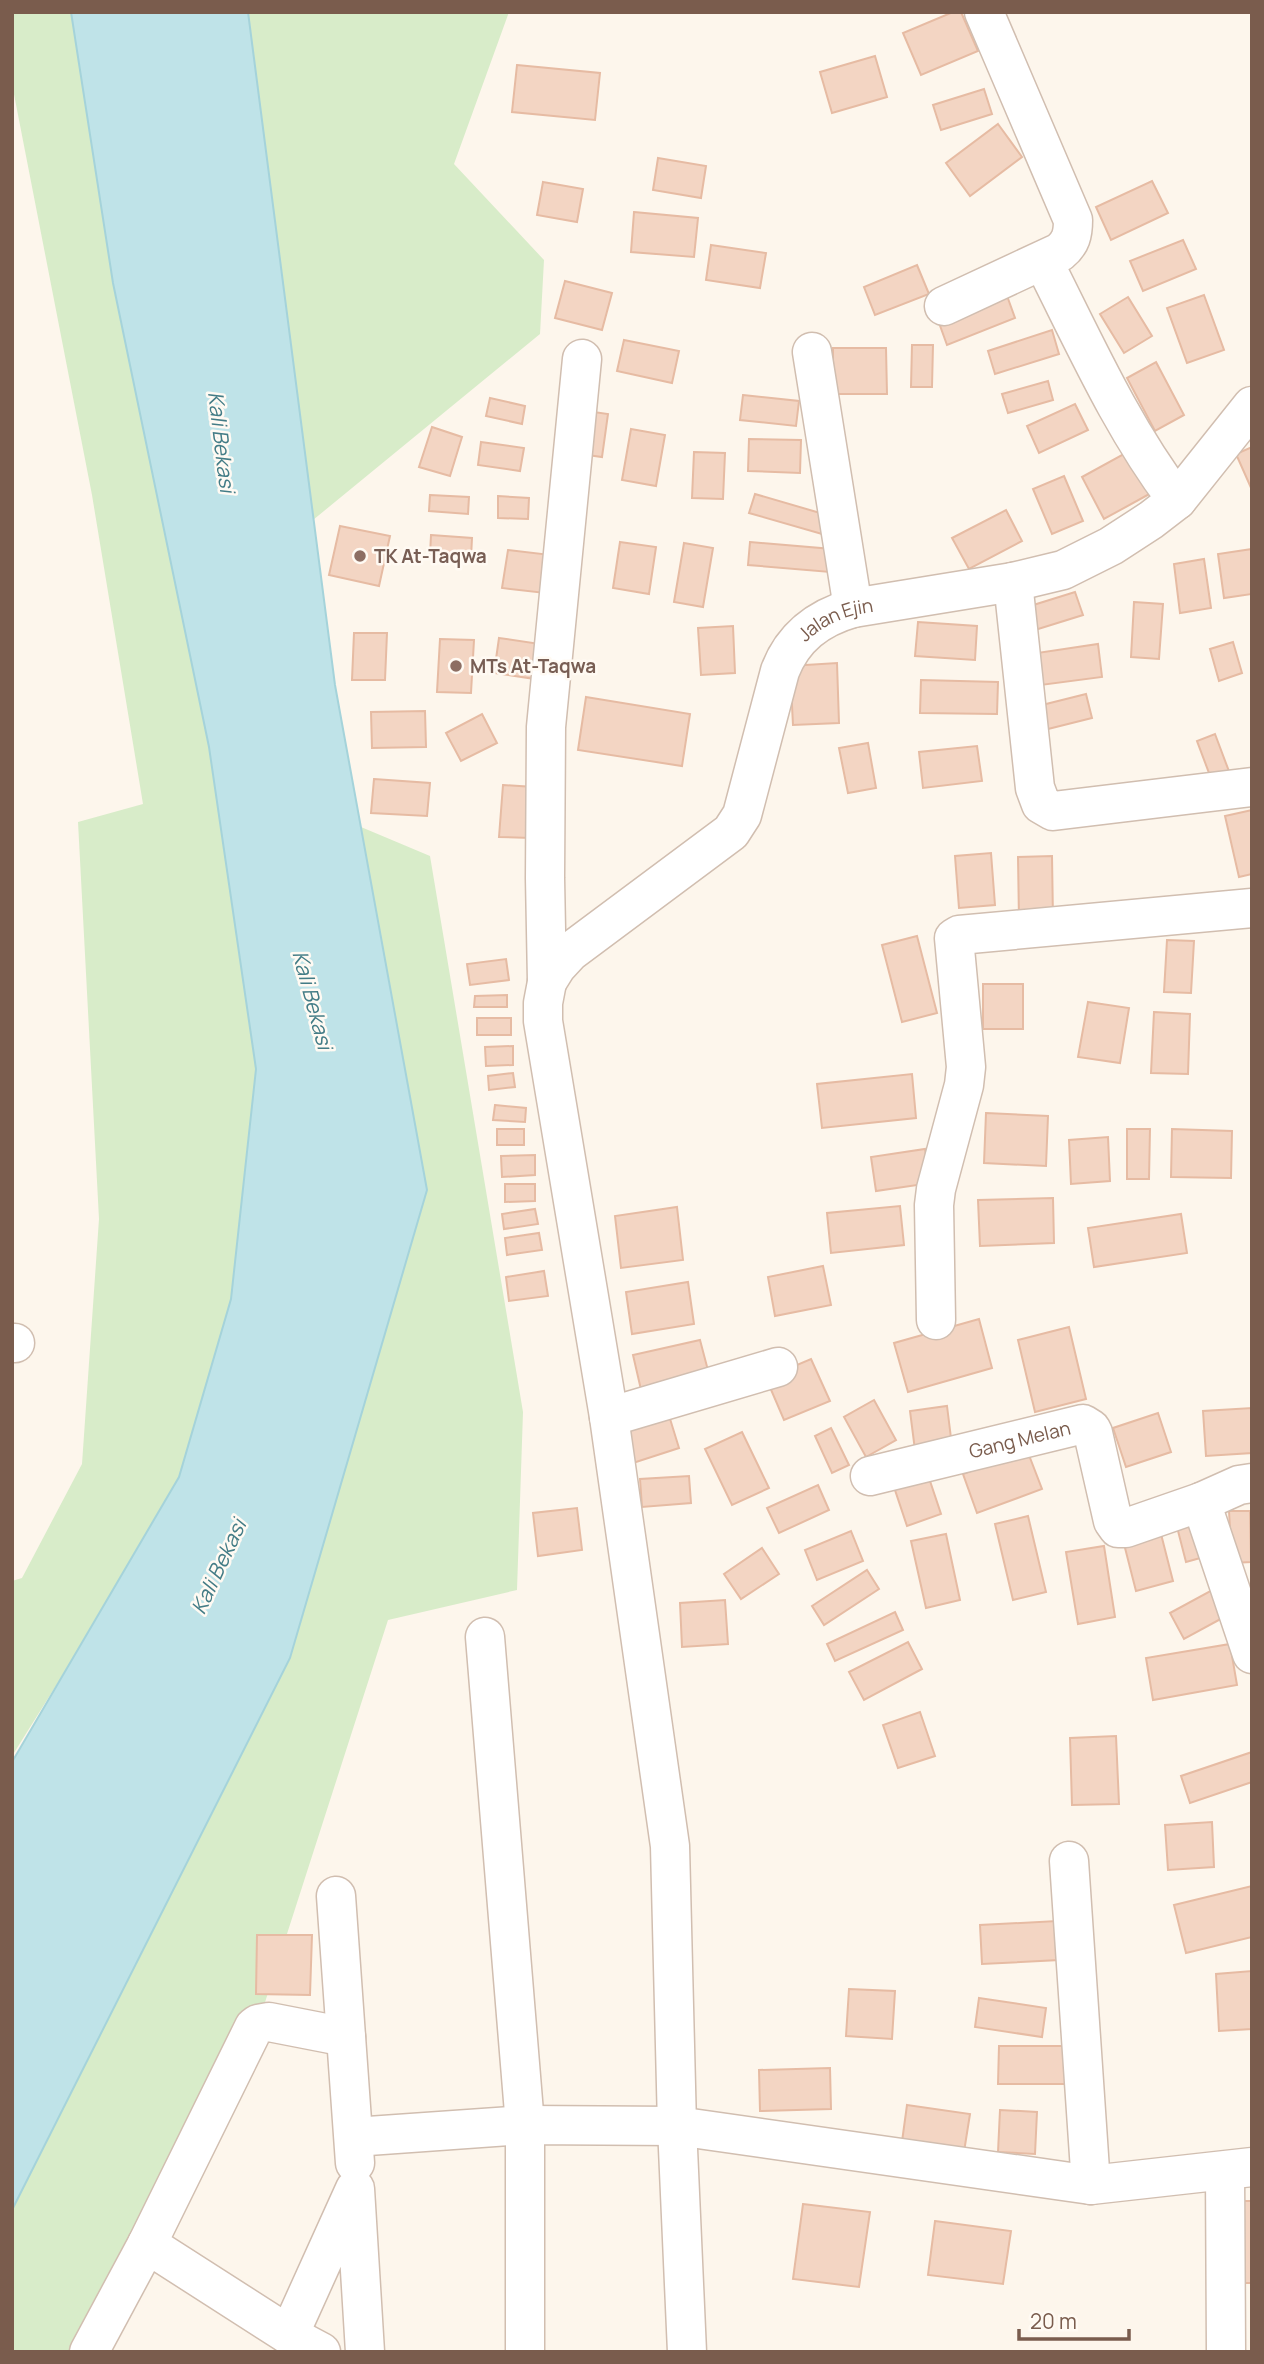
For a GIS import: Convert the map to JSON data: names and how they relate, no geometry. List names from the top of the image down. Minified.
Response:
{"streets":{"street":["Jalan Ejin","Gang Melan"]},"water":["Kali Bekasi"],"places":["TK At-Taqwa","MTs At-Taqwa"],"scale_bar":"20 m"}
